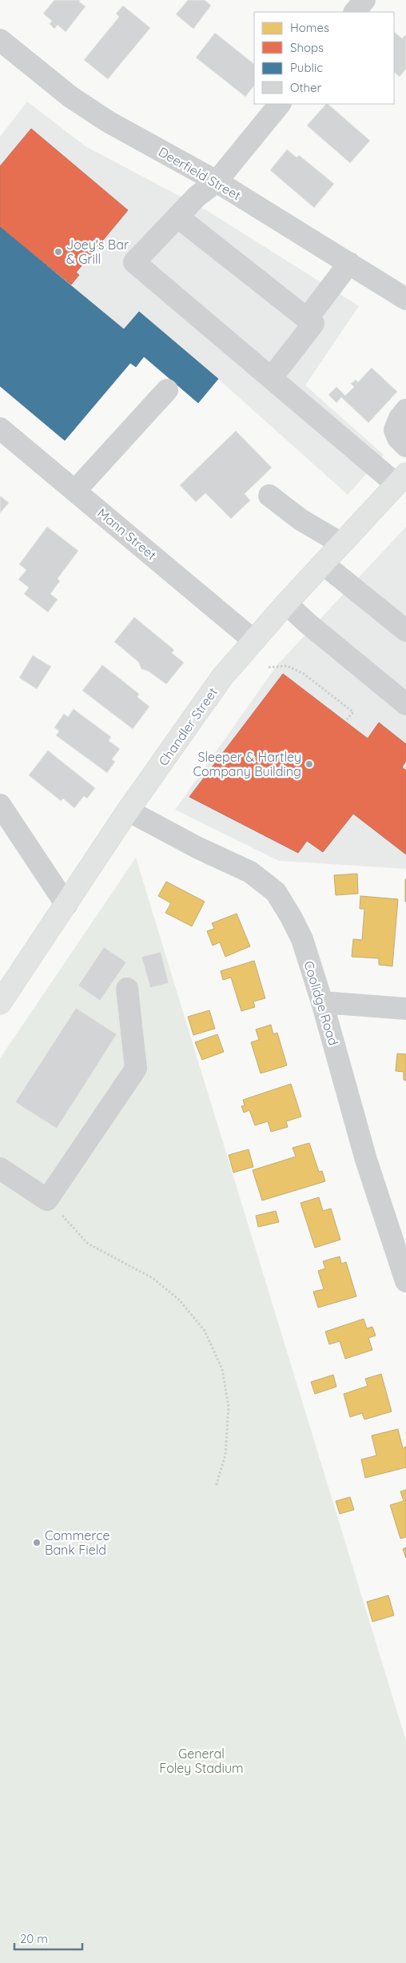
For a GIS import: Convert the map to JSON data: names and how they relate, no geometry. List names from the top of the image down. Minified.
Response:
{"streets":{"main road":["Chandler Street"],"street":["Deerfield Street","Mann Street","Coolidge Road"]},"crossings":[["Mann Street","Chandler Street"],["Chandler Street","Coolidge Road"]],"parks":["General Foley Stadium"],"places":["Joey's Bar & Grill","Sleeper & Hartley Company Building","Commerce Bank Field"],"legend":["Homes","Shops","Public","Other"],"scale_bar":"20 m"}
